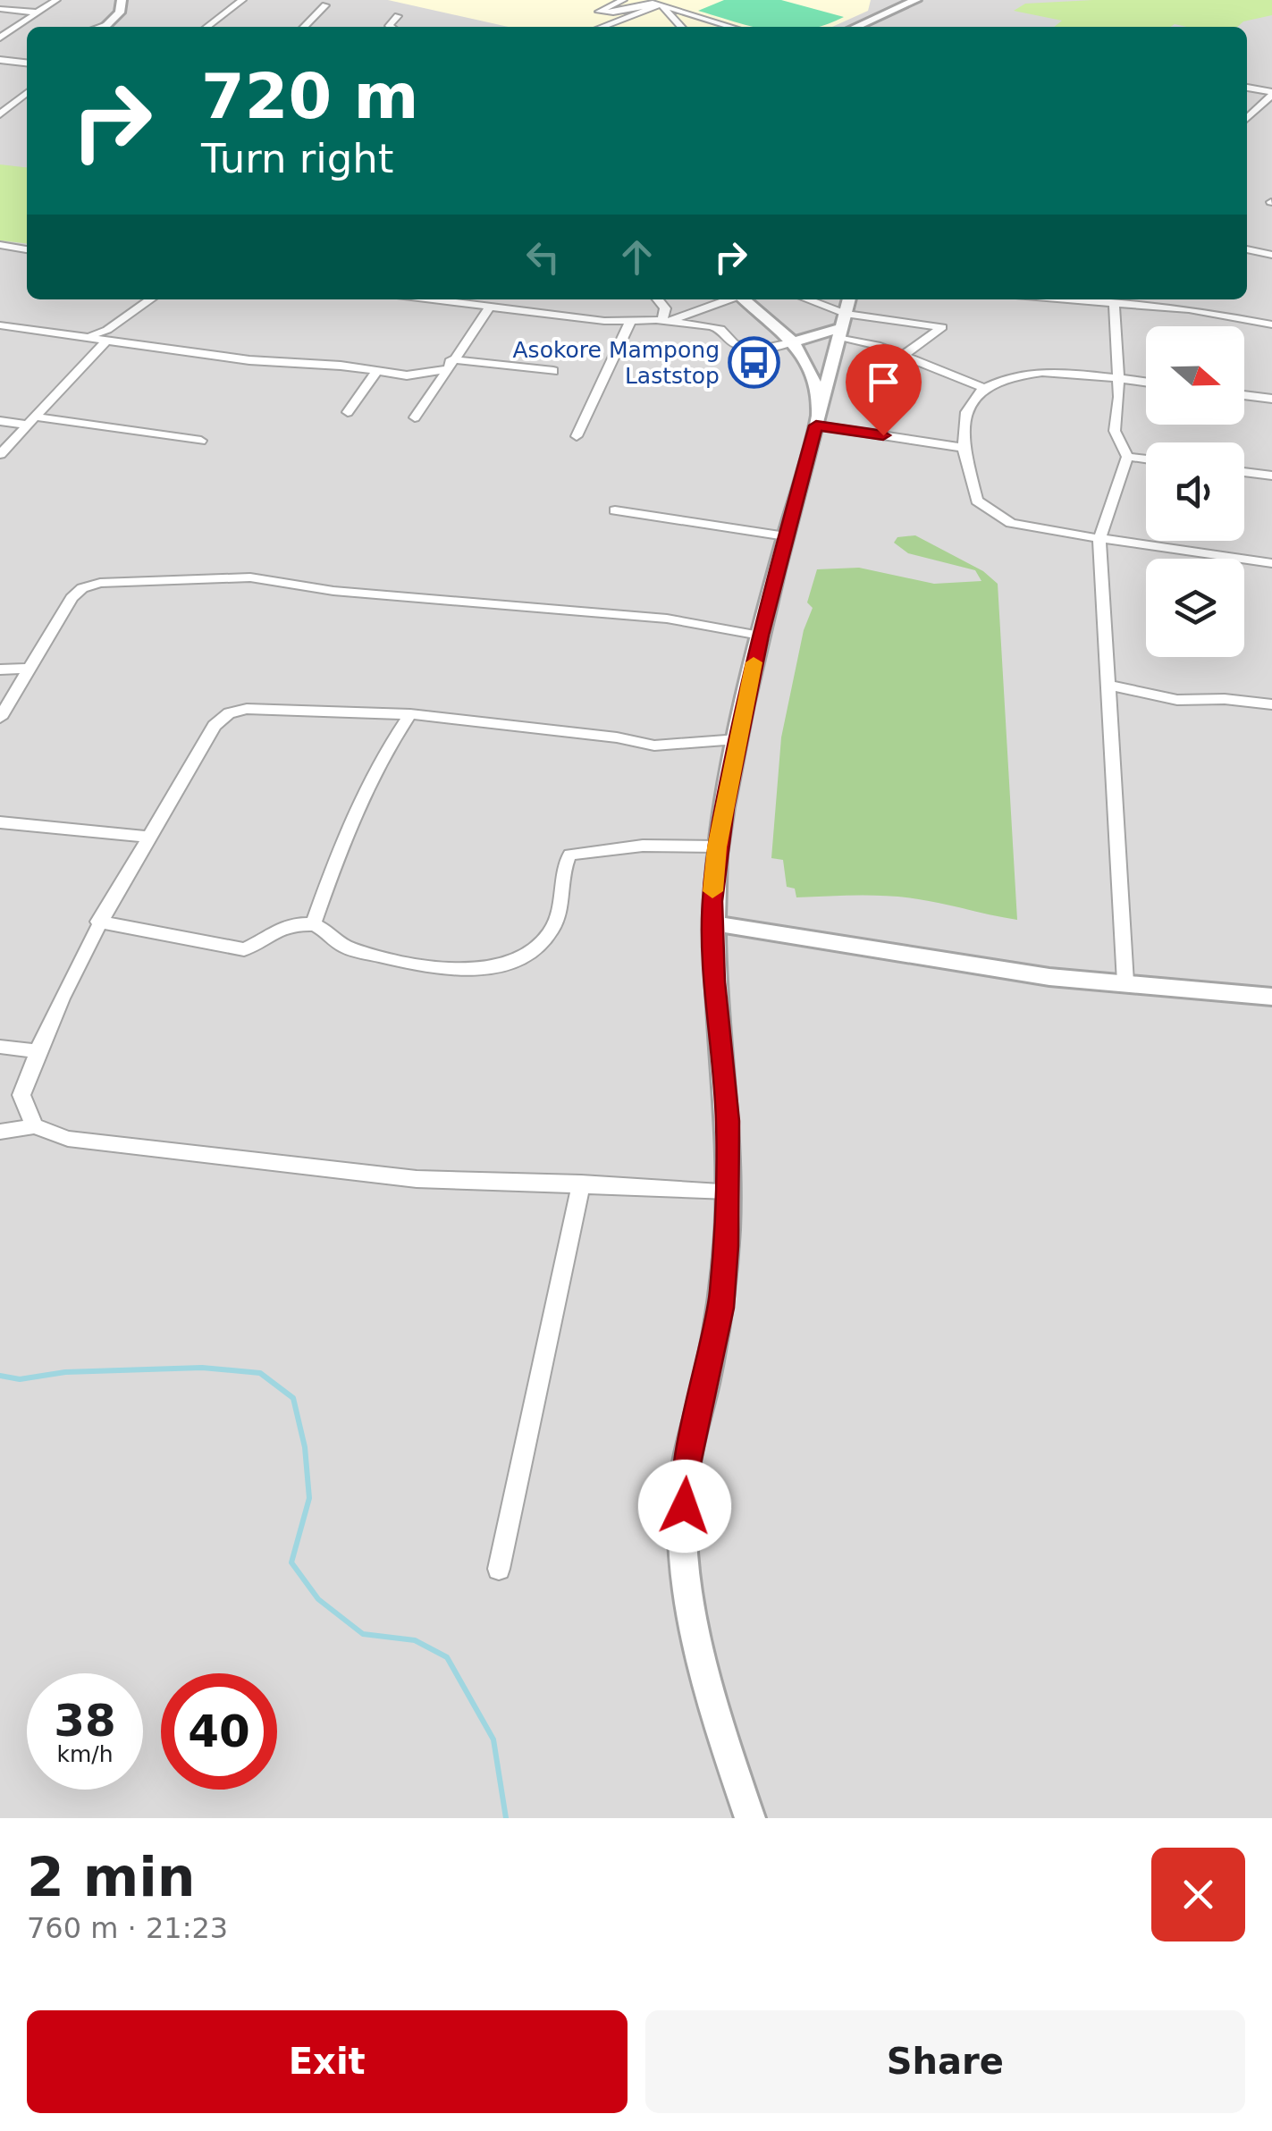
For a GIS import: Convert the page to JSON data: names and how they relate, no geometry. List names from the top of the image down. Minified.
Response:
{"places":{"bus stop":["Asokore Mampong Laststop"]},"north":"right","page":{"turn":["720 m","Turn right"],"speed":"38 km/h","limit":"40","heading":["2 min","760 m · 21:23"],"buttons":["Exit","Share"]}}
